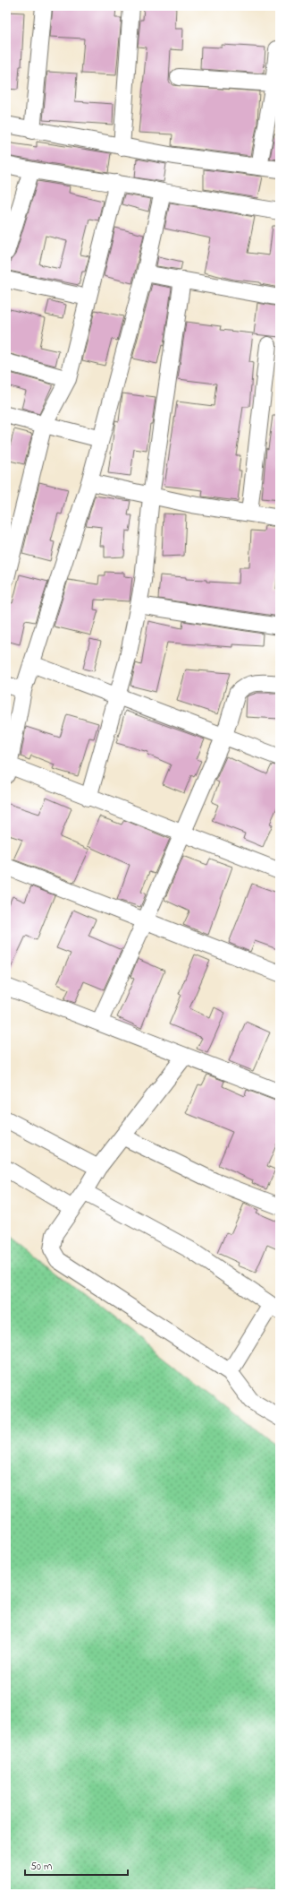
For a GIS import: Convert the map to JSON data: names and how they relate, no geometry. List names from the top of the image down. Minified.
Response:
{"scale_bar":"50 m"}
